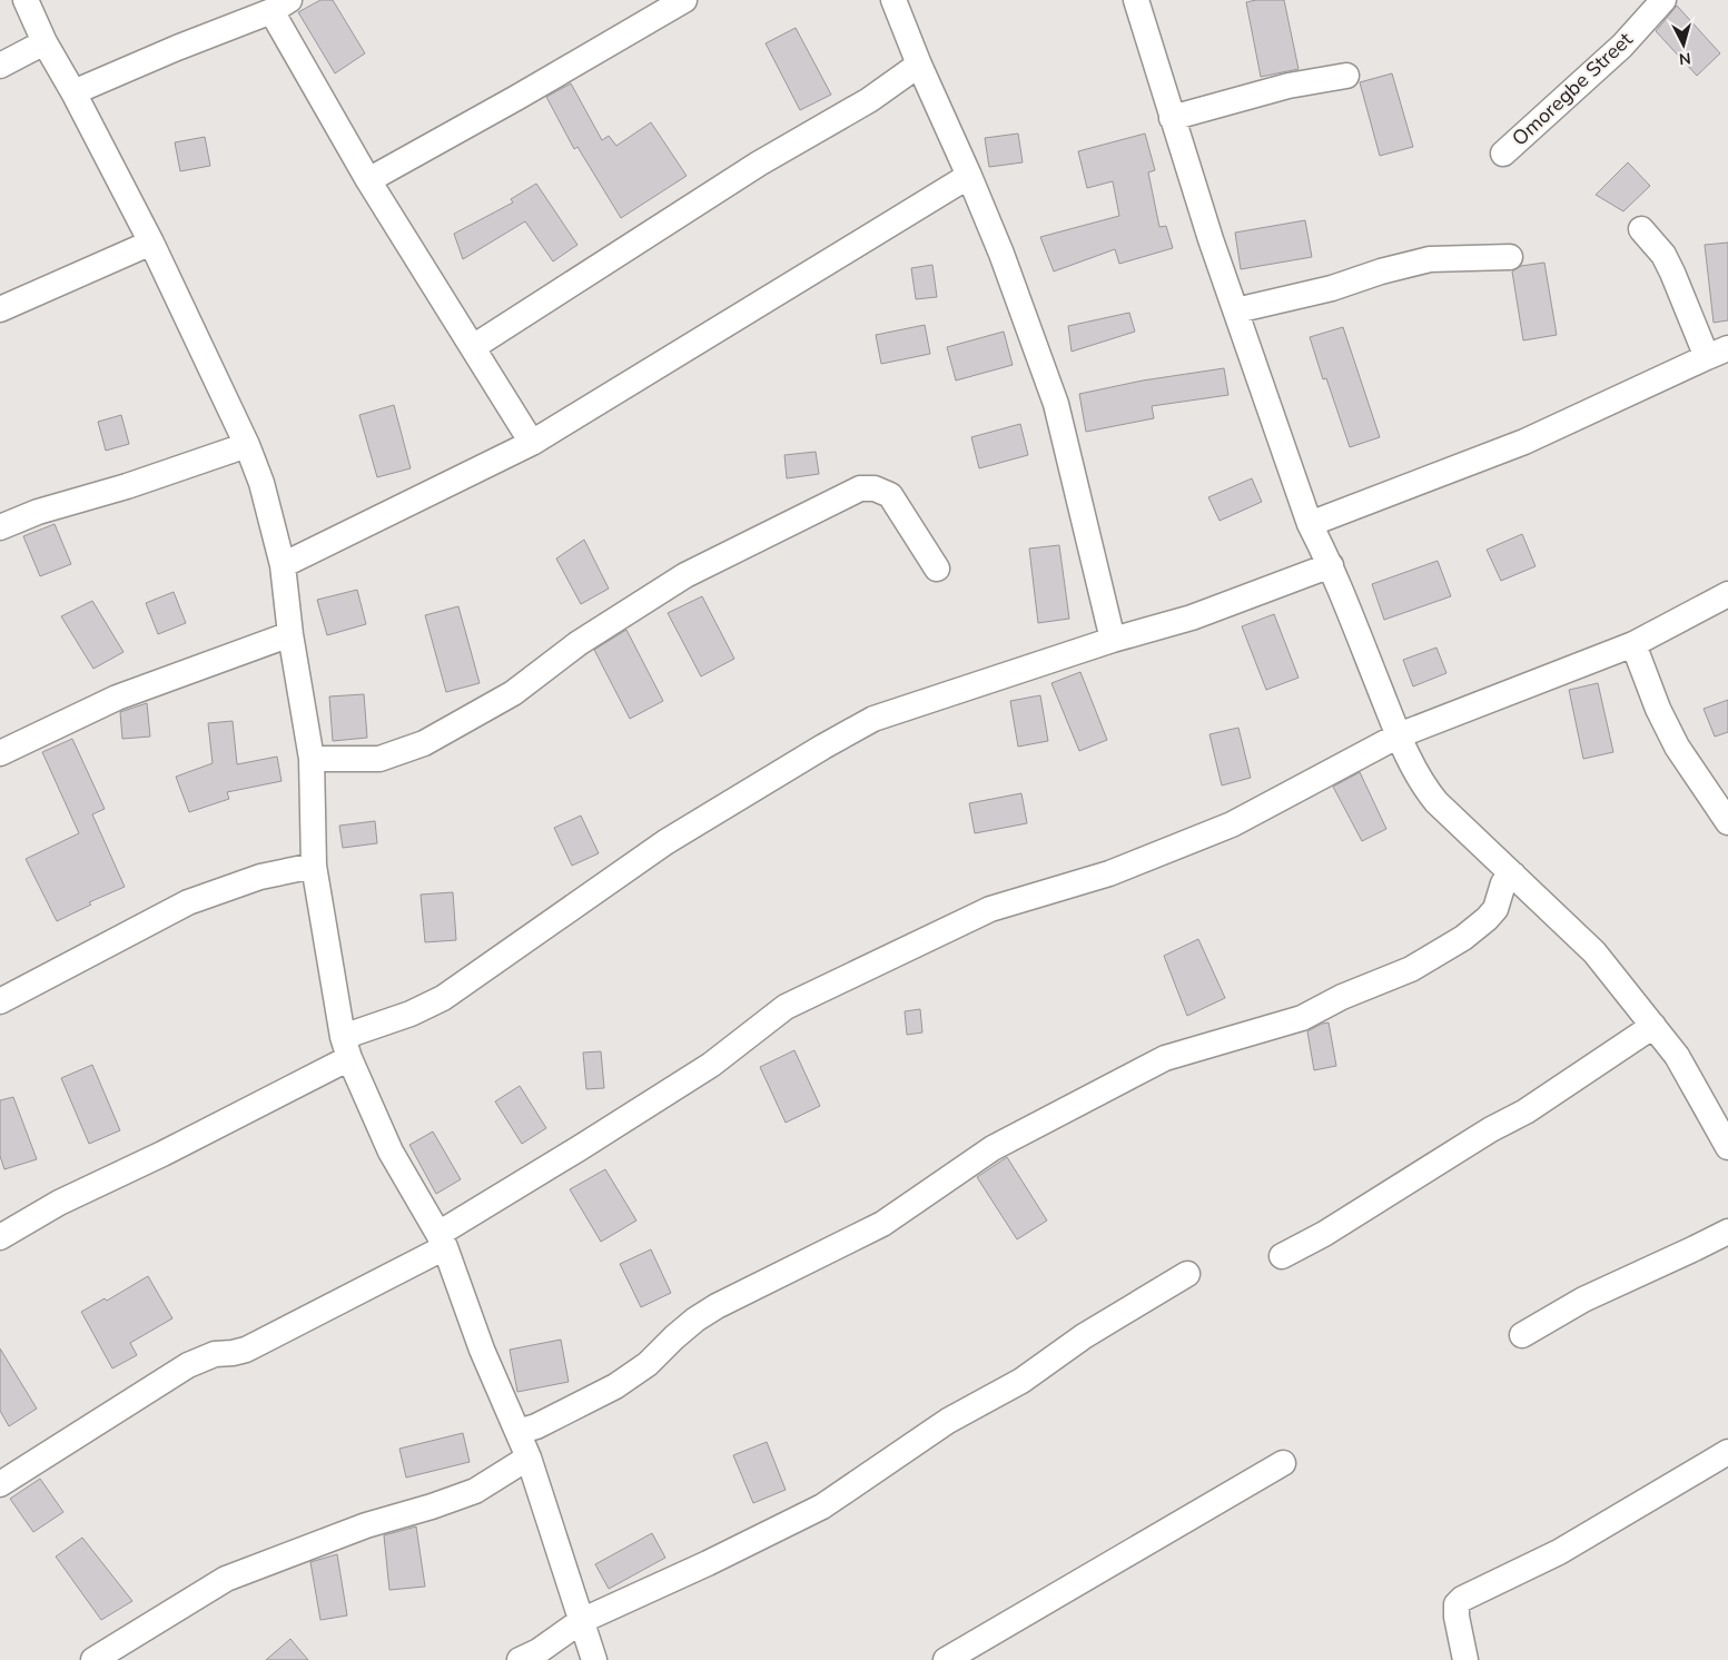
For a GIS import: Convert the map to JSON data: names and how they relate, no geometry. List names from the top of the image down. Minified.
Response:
{"streets":{"street":["Omoregbe Street"]},"north":"bottom"}
